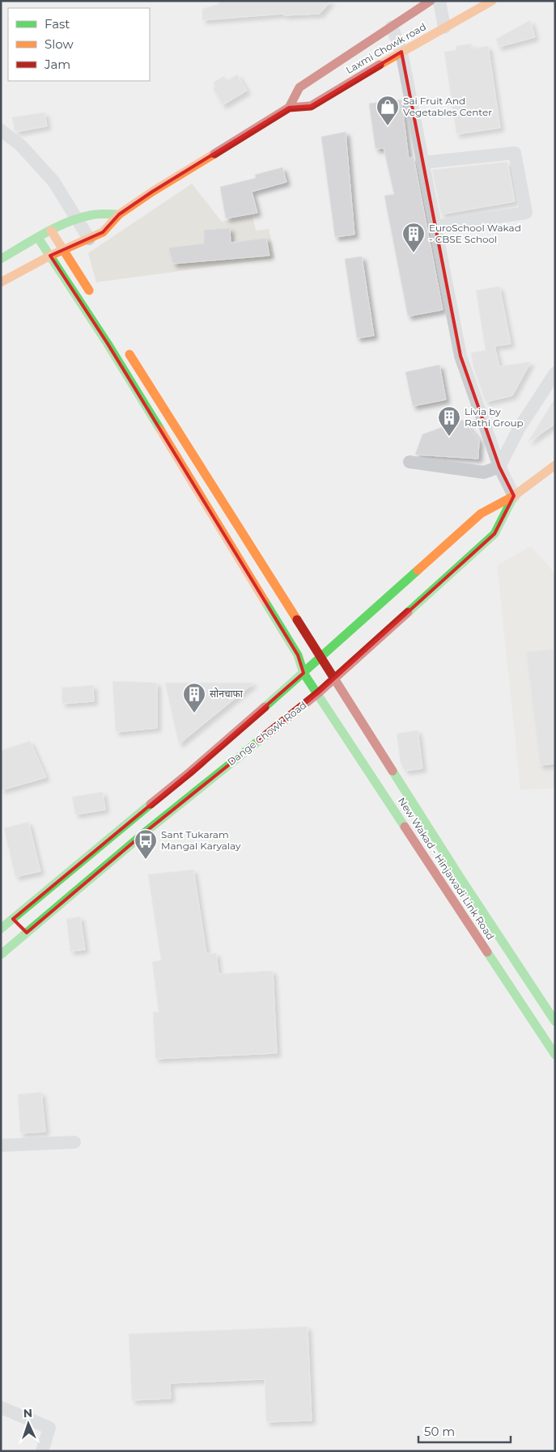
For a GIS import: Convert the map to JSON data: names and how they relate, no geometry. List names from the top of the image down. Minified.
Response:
{"streets":{"main road":["Laxmi Chowk road","Dange Chowk Road","New Wakad - Hinjawadi Link Road"]},"crossings":[["Laxmi Chowk road","New Wakad - Hinjawadi Link Road"],["Dange Chowk Road","New Wakad - Hinjawadi Link Road"]],"places":{"shop":["Sai Fruit And Vegetables Center"],"building":["EuroSchool Wakad - CBSE School","Livia by Rathi Group","सोनचाफा"],"bus stop":["Sant Tukaram Mangal Karyalay"]},"legend":["Fast","Slow","Jam"],"scale_bar":"50 m","north":"top"}
